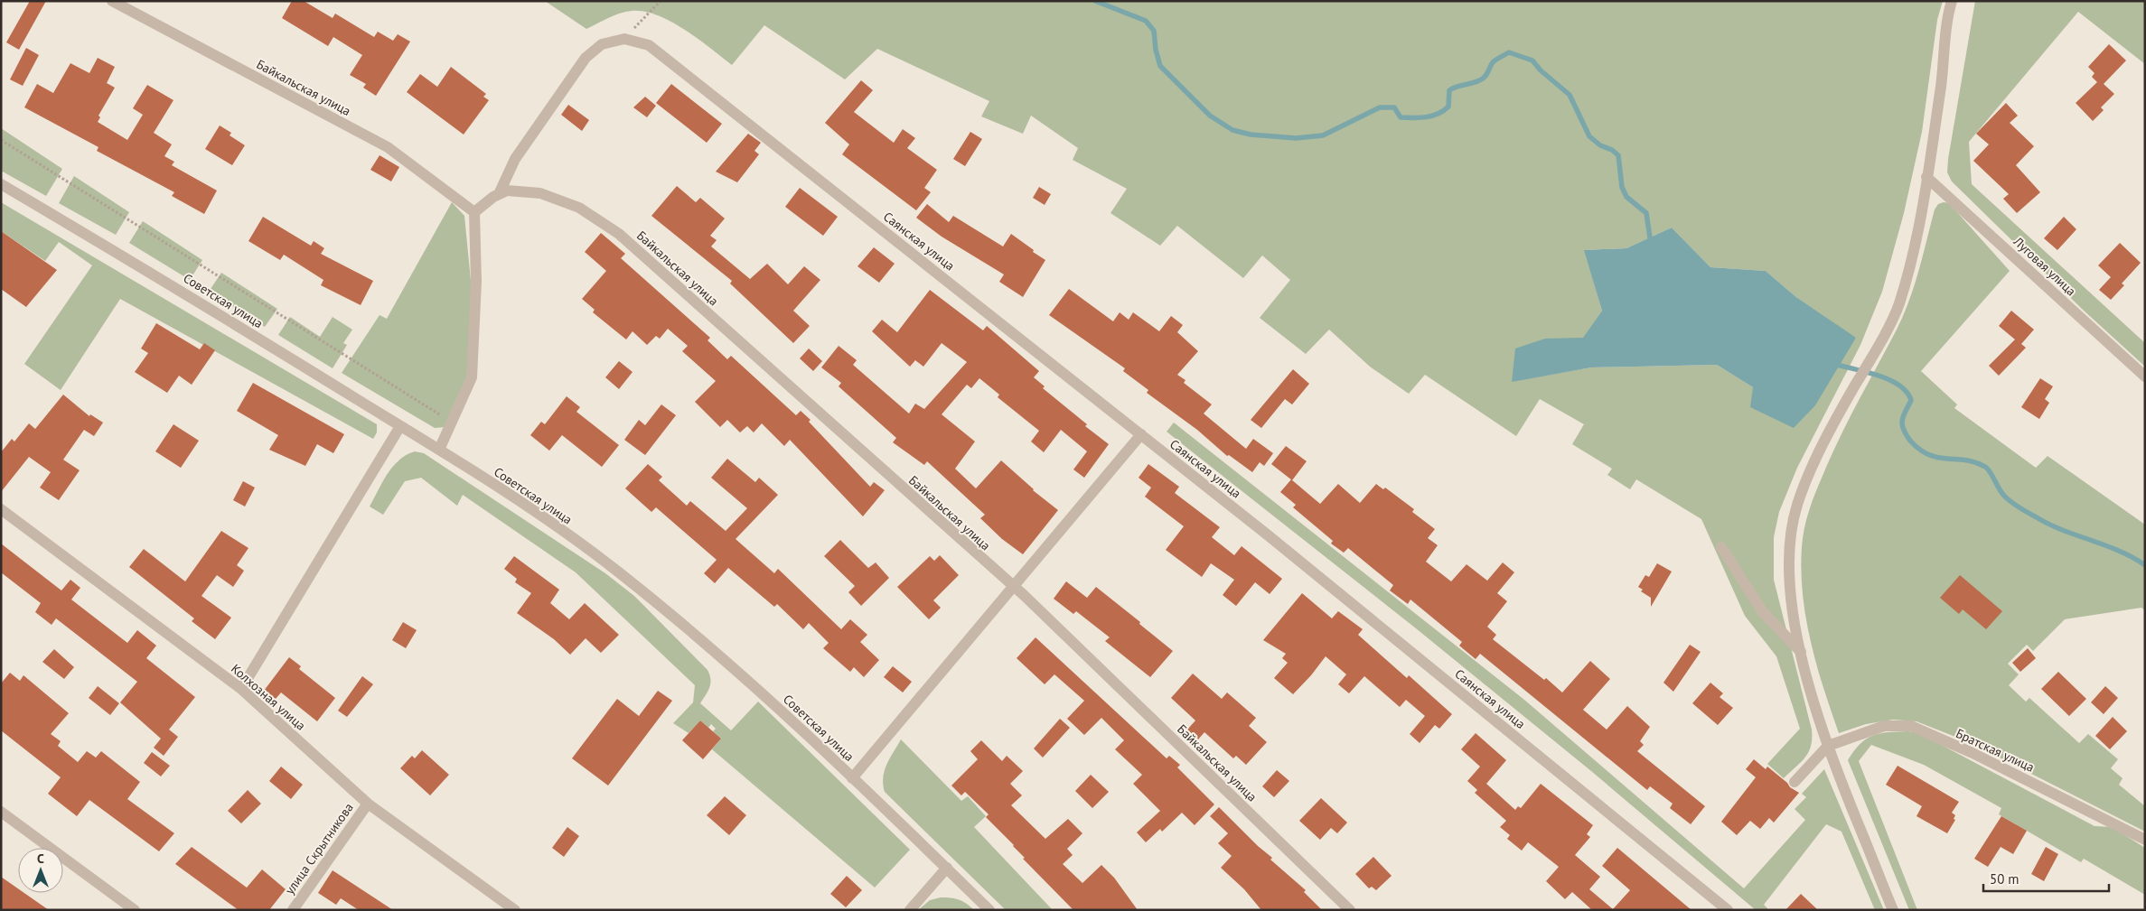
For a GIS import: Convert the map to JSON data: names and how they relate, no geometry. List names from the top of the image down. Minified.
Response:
{"streets":{"street":["Байкальская улица","Саянская улица","Луговая улица","Советская улица","Колхозная улица","Братская улица","улица Скрытникова"]},"crossings":[["Колхозная улица","улица Скрытникова"]],"scale_bar":"50 m","north":"top"}
